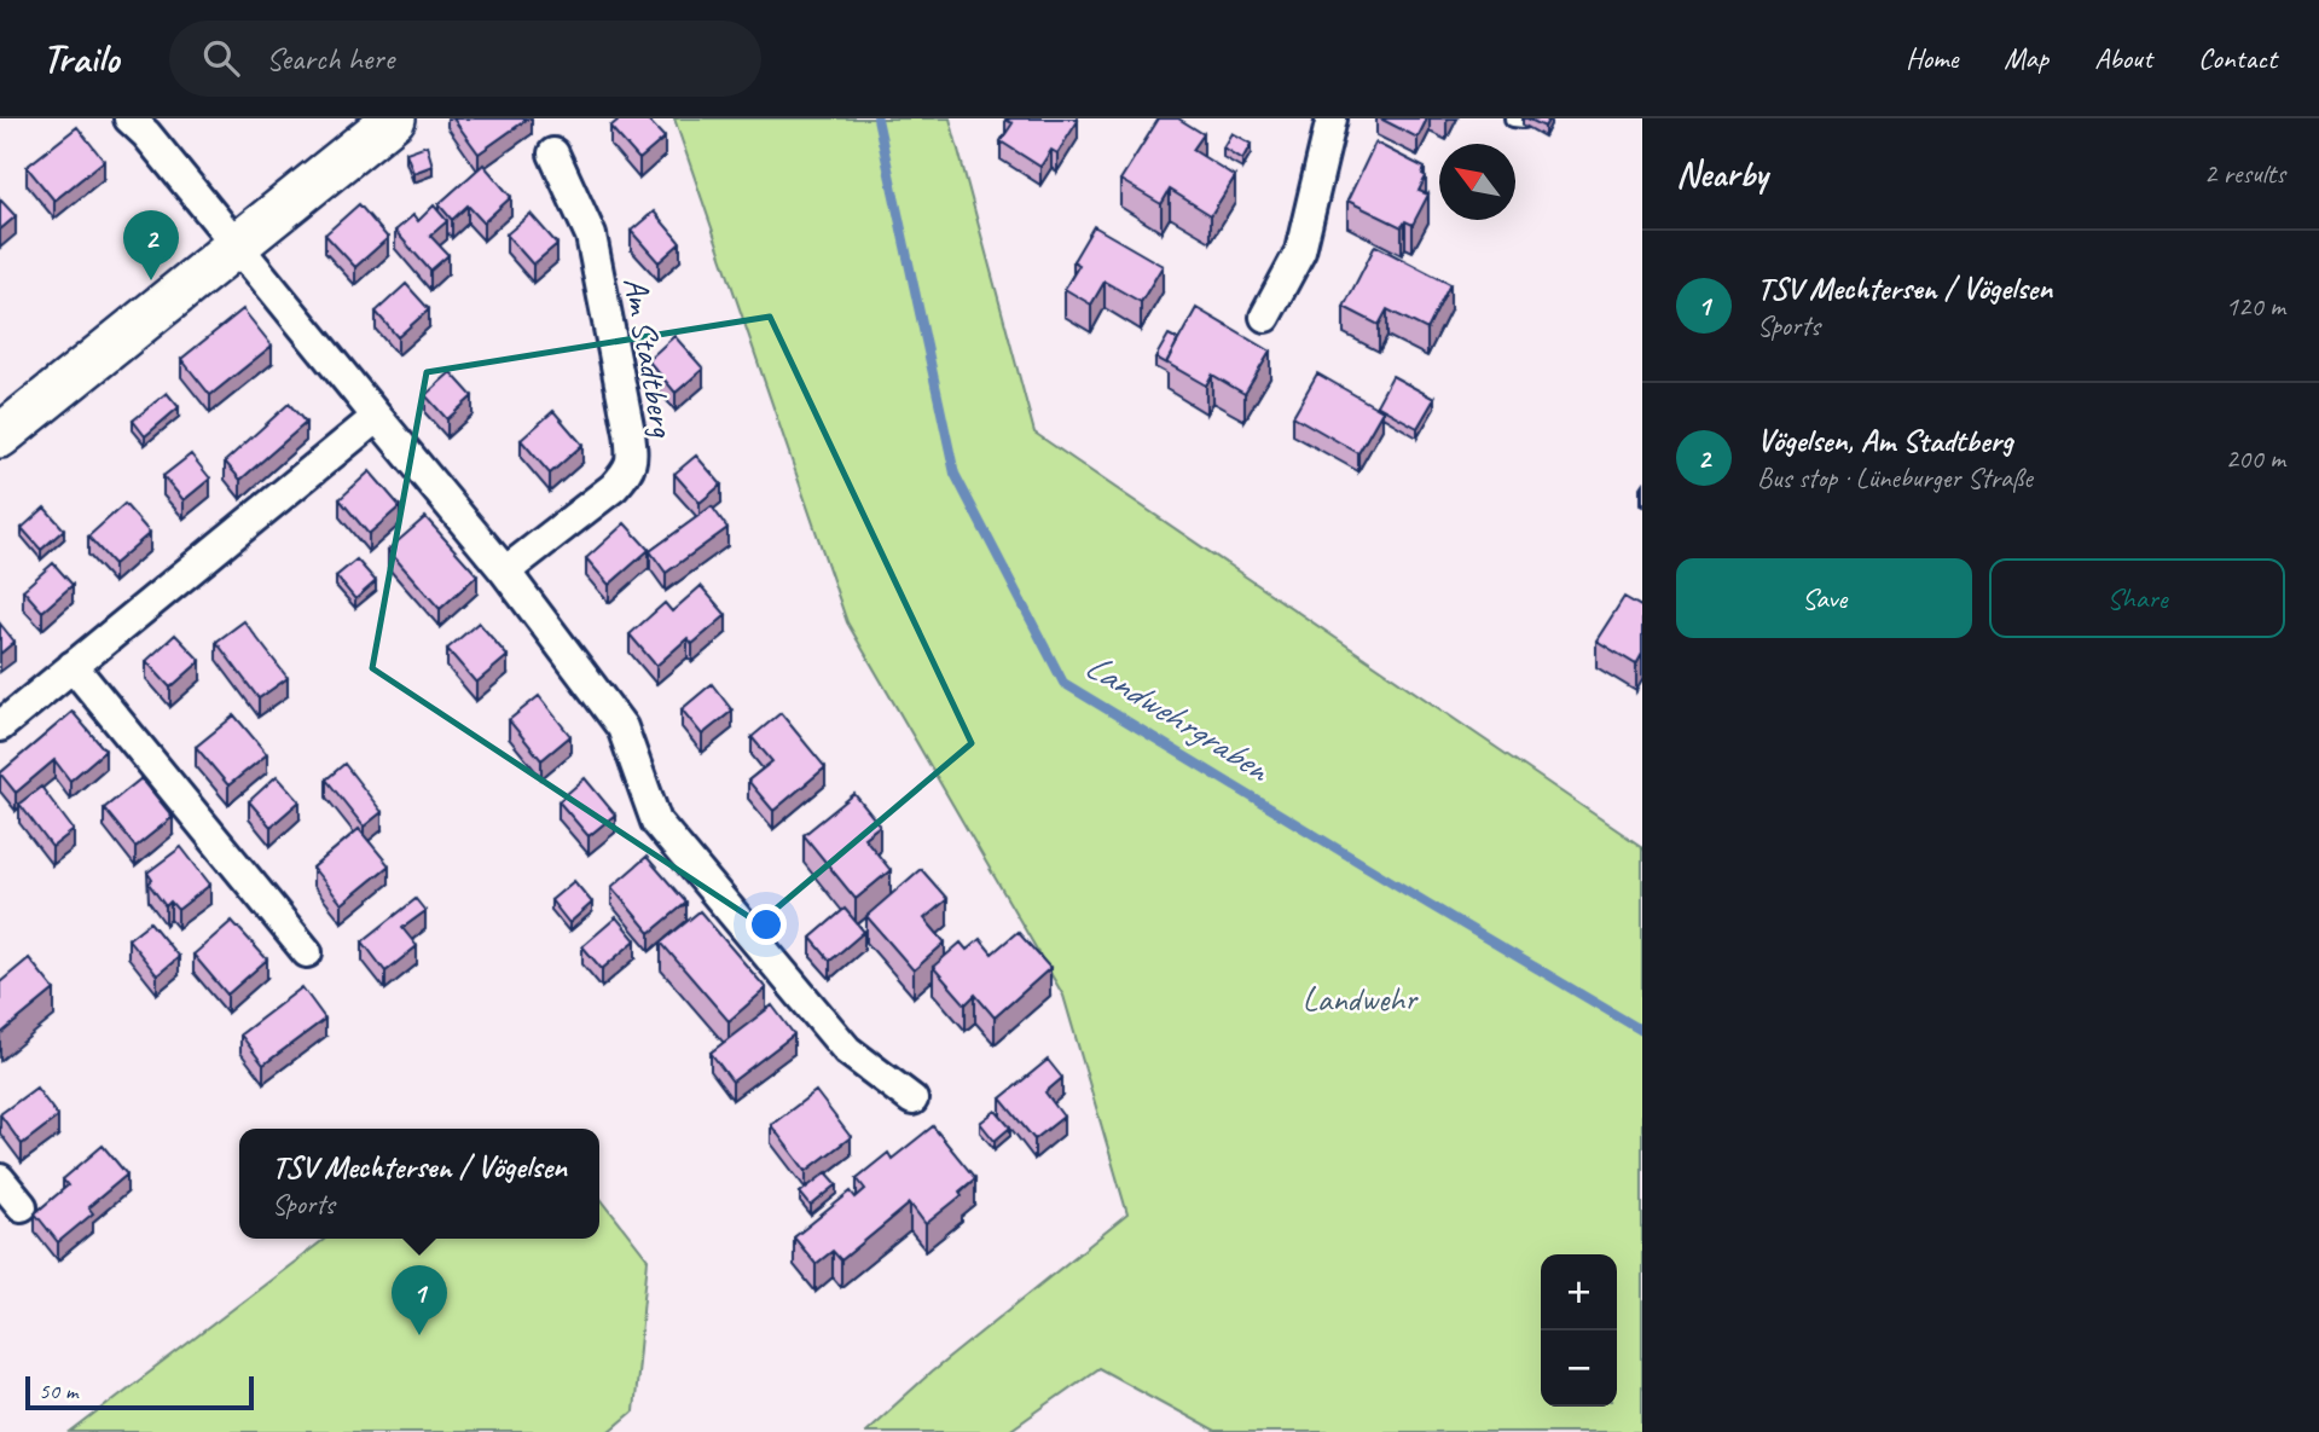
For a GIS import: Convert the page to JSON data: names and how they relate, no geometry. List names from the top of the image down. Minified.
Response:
{"streets":{"street":["Am Stadtberg"]},"water":["Landwehrgraben"],"parks":["Landwehr"],"scale_bar":"50 m","north":"top left","page":{"header":"Trailo","search":"Search here","nav":["Home","Map","About","Contact"],"heading":["Nearby","2 results"],"pins":["2","1"],"list":[{"mark":"1","name":"TSV Mechtersen / Vögelsen","note":"Sports","value":"120 m"},{"mark":"2","name":"Vögelsen, Am Stadtberg","note":"Bus stop · Lüneburger Straße","value":"200 m"}],"buttons":["Save","Share"],"popup":["TSV Mechtersen / Vögelsen","Sports"],"map_buttons":["+","−"],"scale":"50 m"}}
